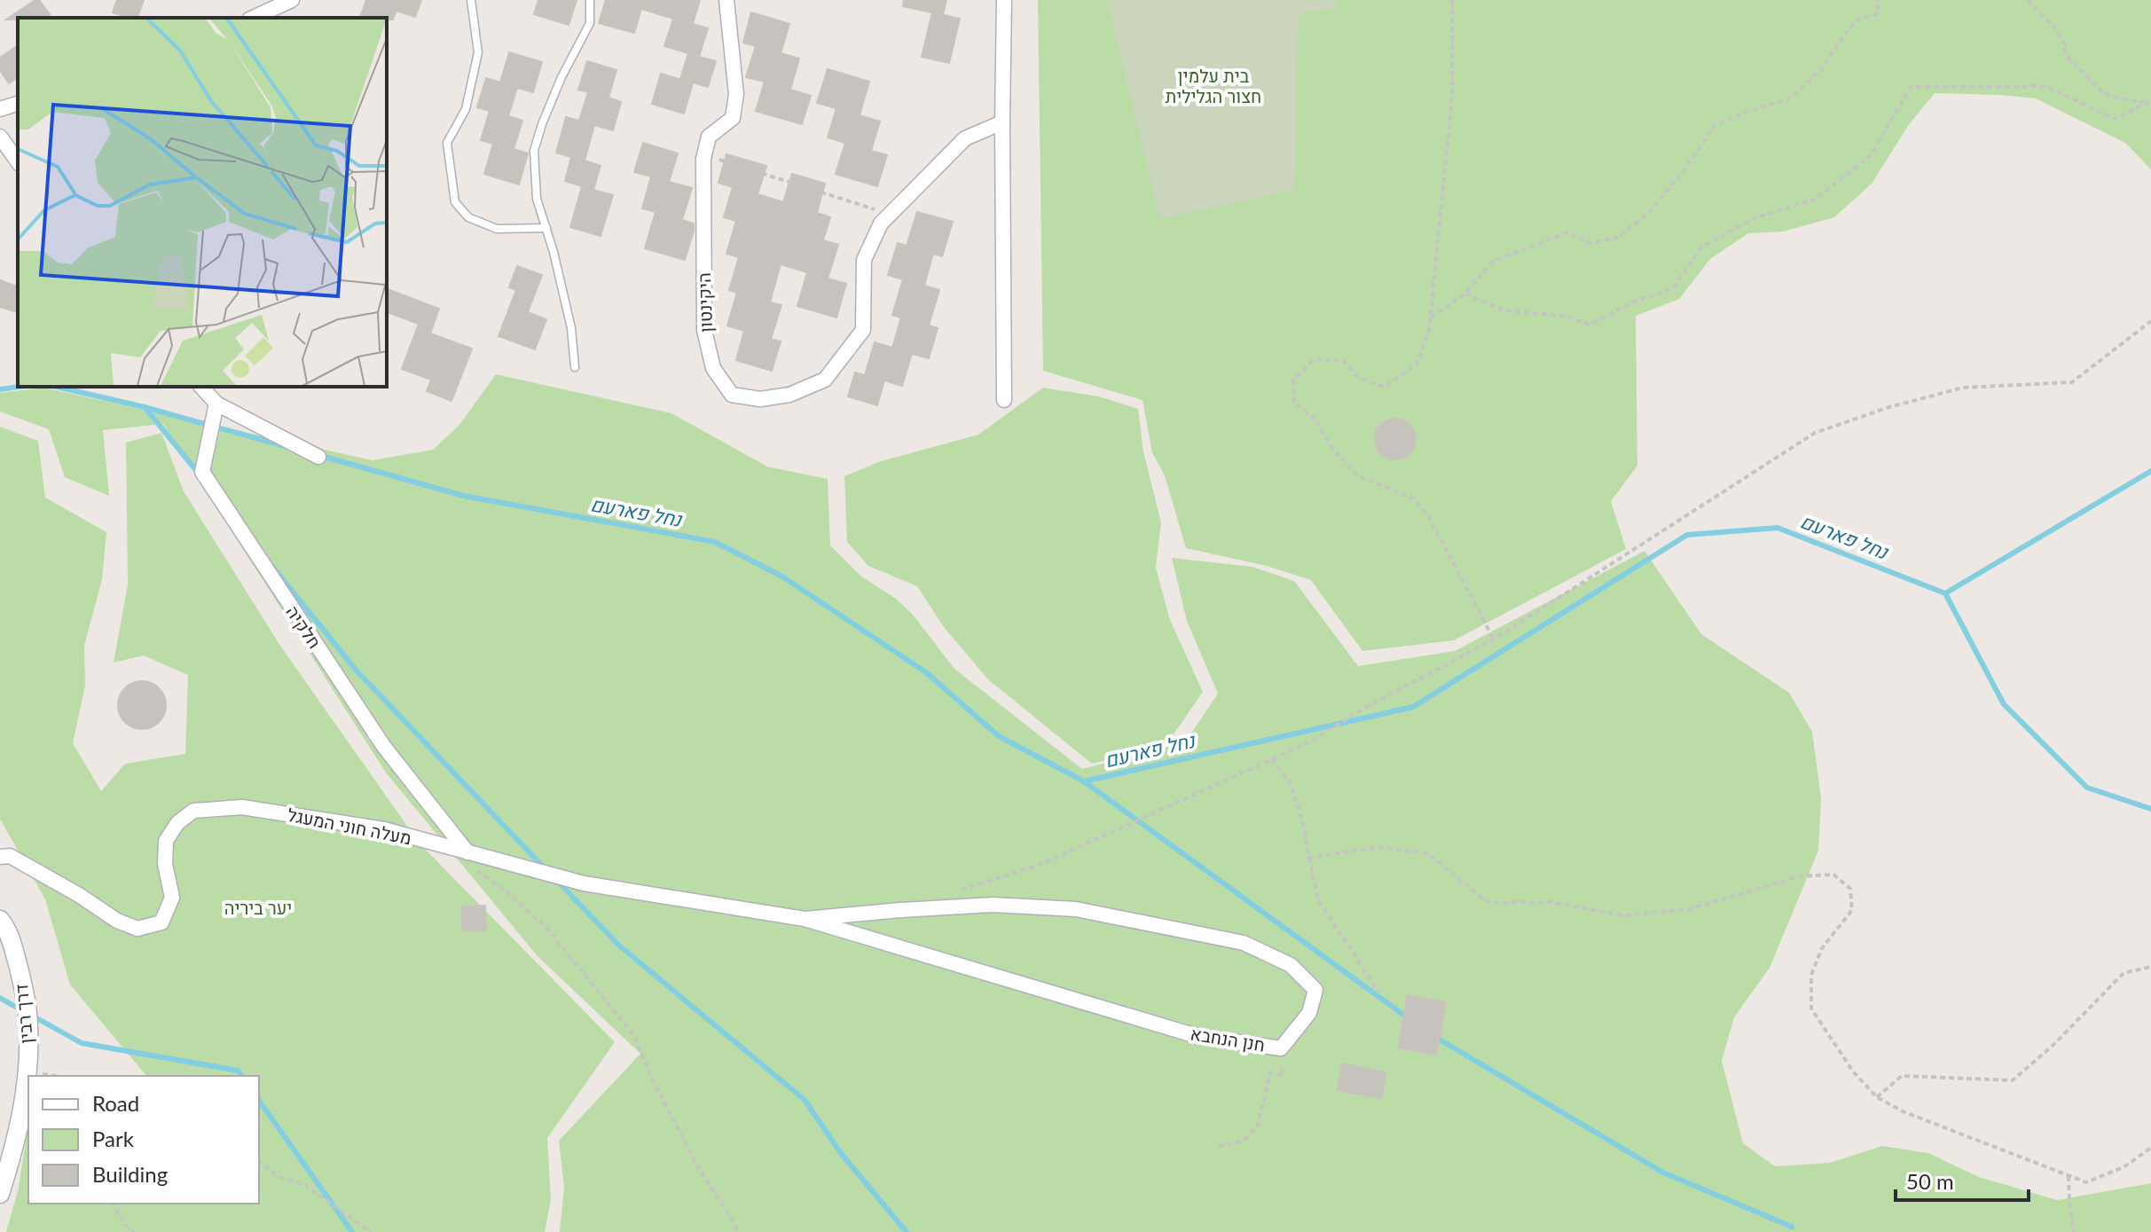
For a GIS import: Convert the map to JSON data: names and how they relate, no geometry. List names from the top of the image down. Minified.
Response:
{"streets":{"street":["היקינטון","חלקיה","מעלה חוני המעגל","דרך רבין","חנן הנחבא"]},"crossings":[["חלקיה","מעלה חוני המעגל"],["מעלה חוני המעגל","חנן הנחבא"]],"water":["נחל פארעם"],"parks":["בית עלמין חצור הגלילית","יער ביריה"],"legend":["Road","Park","Building"],"scale_bar":"50 m"}
